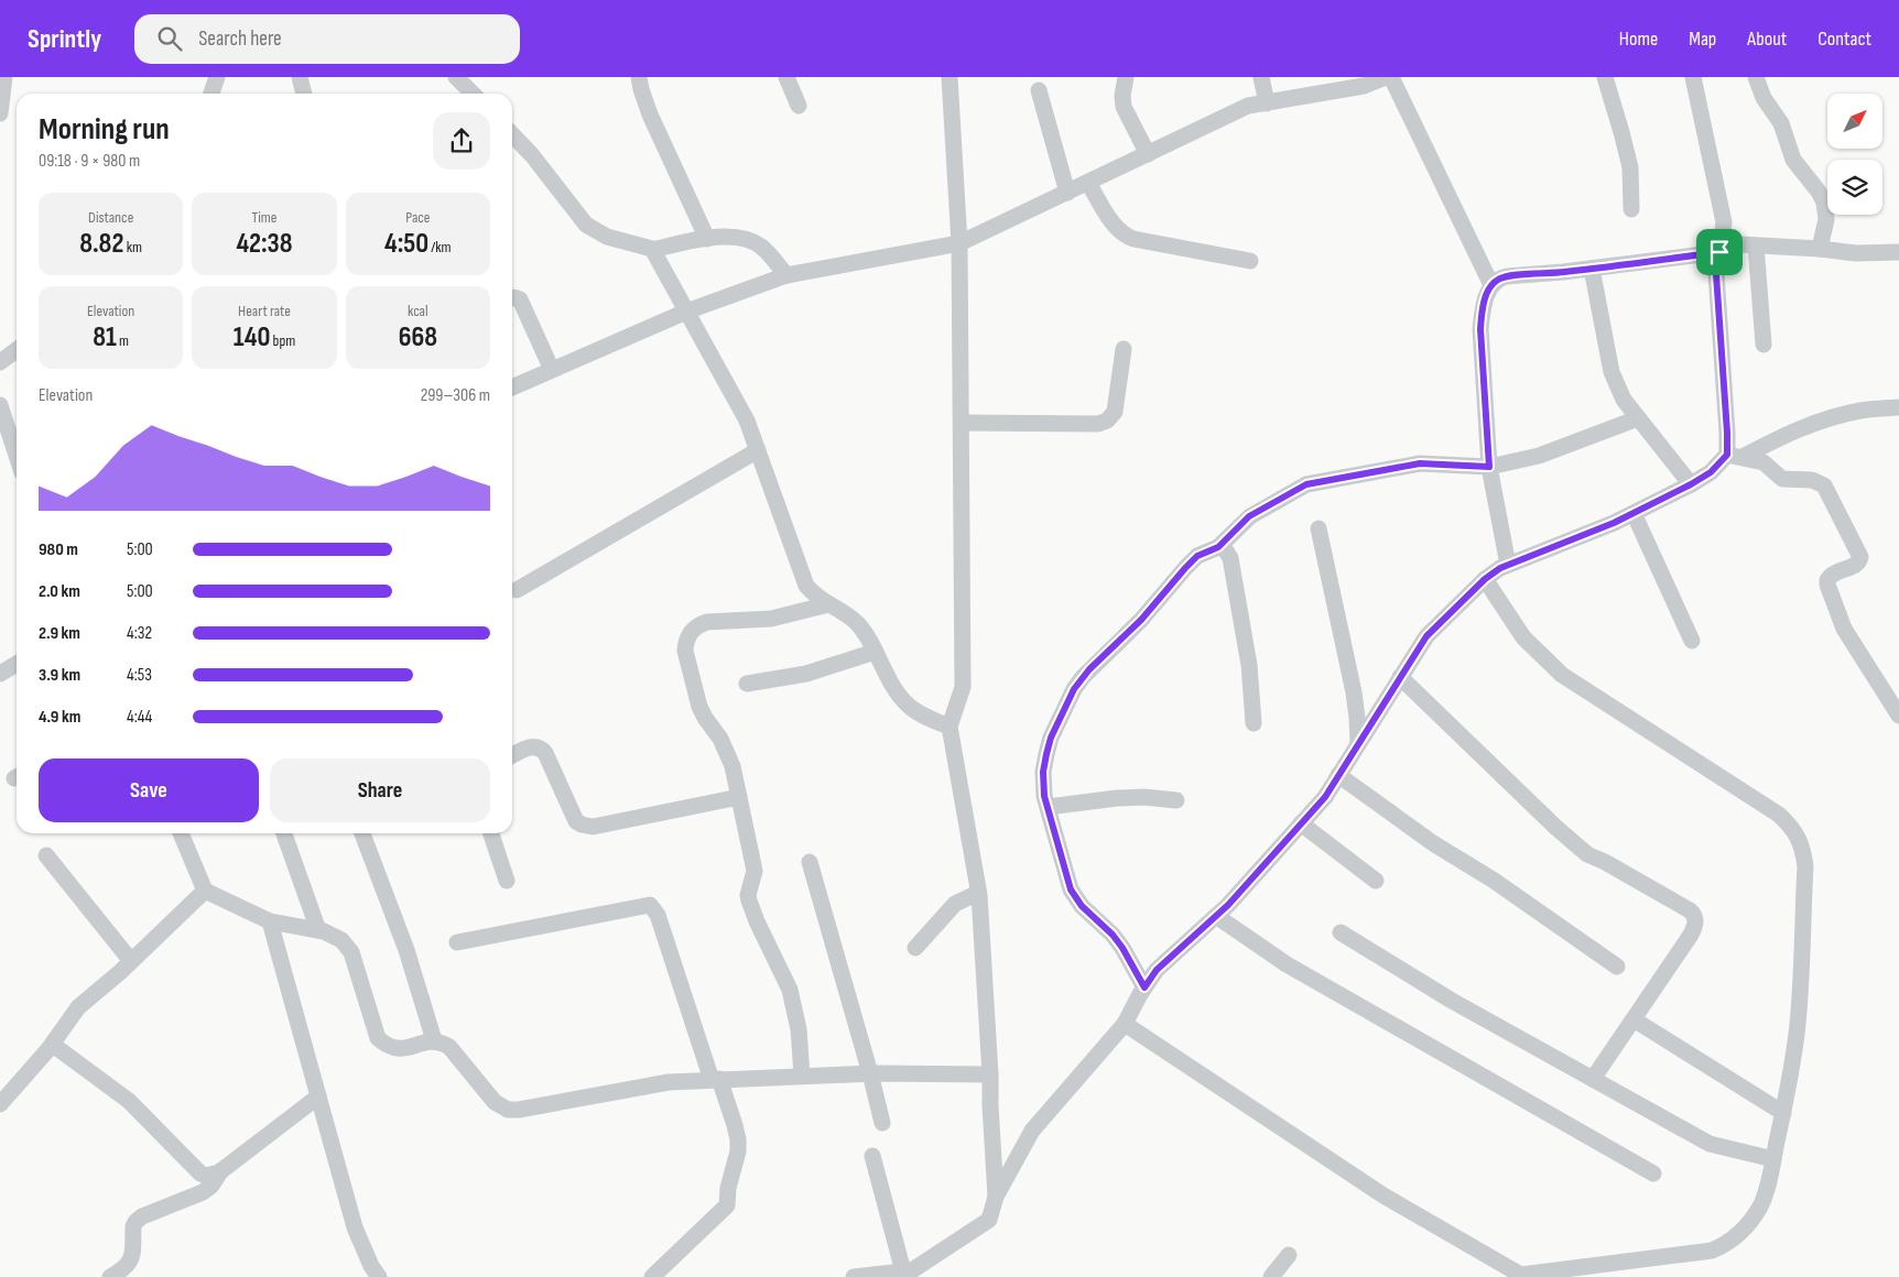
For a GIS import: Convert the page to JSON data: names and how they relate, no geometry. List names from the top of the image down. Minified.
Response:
{"north":"top right","page":{"header":"Sprintly","search":"Search here","nav":["Home","Map","About","Contact"],"heading":["Morning run","09:18 · 9 × 980 m"],"stats":[["Distance","8.82 km"],["Time","42:38"],["Pace","4:50 /km"],["Elevation","81 m"],["Heart rate","140 bpm"],["kcal","668"]],"chart":["Elevation","299–306 m"],"list":[{"name":"980 m","note":"5:00"},{"name":"2.0 km","note":"5:00"},{"name":"2.9 km","note":"4:32"},{"name":"3.9 km","note":"4:53"},{"name":"4.9 km","note":"4:44"}],"buttons":["Save","Share"]}}
